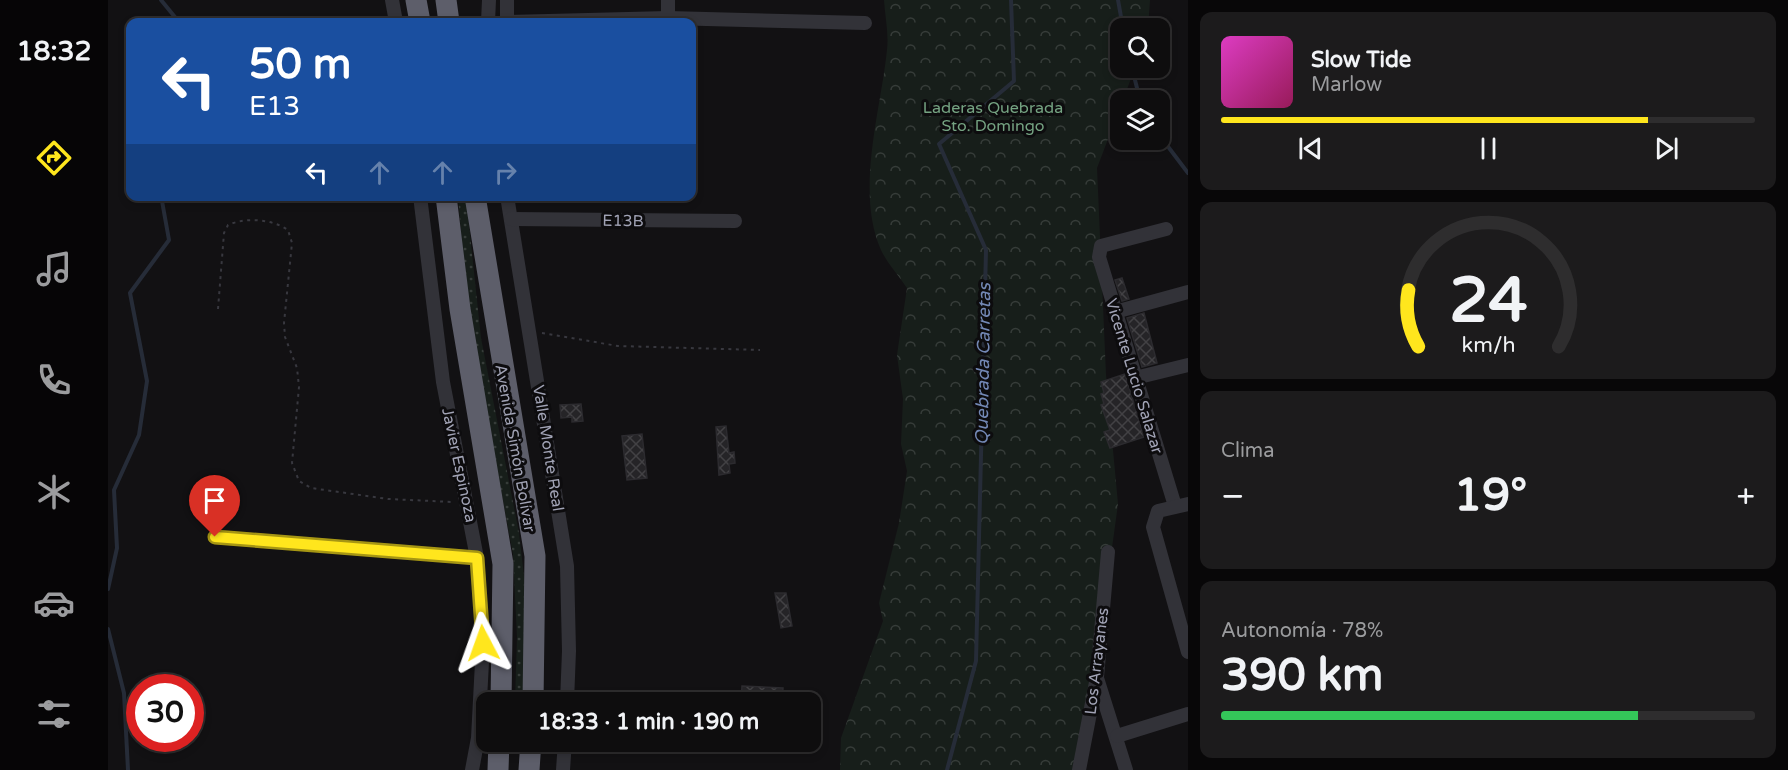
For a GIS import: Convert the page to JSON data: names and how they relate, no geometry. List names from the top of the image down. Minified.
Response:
{"streets":{"highway":["Avenida Simón Bolívar"],"street":["E13B","Vicente Lucio Salazar","Valle Monte Real","Javier Espinoza","Los Arrayanes"]},"crossings":[["E13B","Valle Monte Real"]],"water":["Quebrada Carretas"],"parks":["Laderas Quebrada Sto. Domingo"],"page":{"tabs":"18:32","turn":["50 m","E13"],"song":["Slow Tide","Marlow"],"tile":["Clima",["Autonomía · 78%","390 km"]],"heat":["−","19°","+"],"limit":"30","trip":"18:33 · 1 min · 190 m","gauge":["24","km/h"]}}
